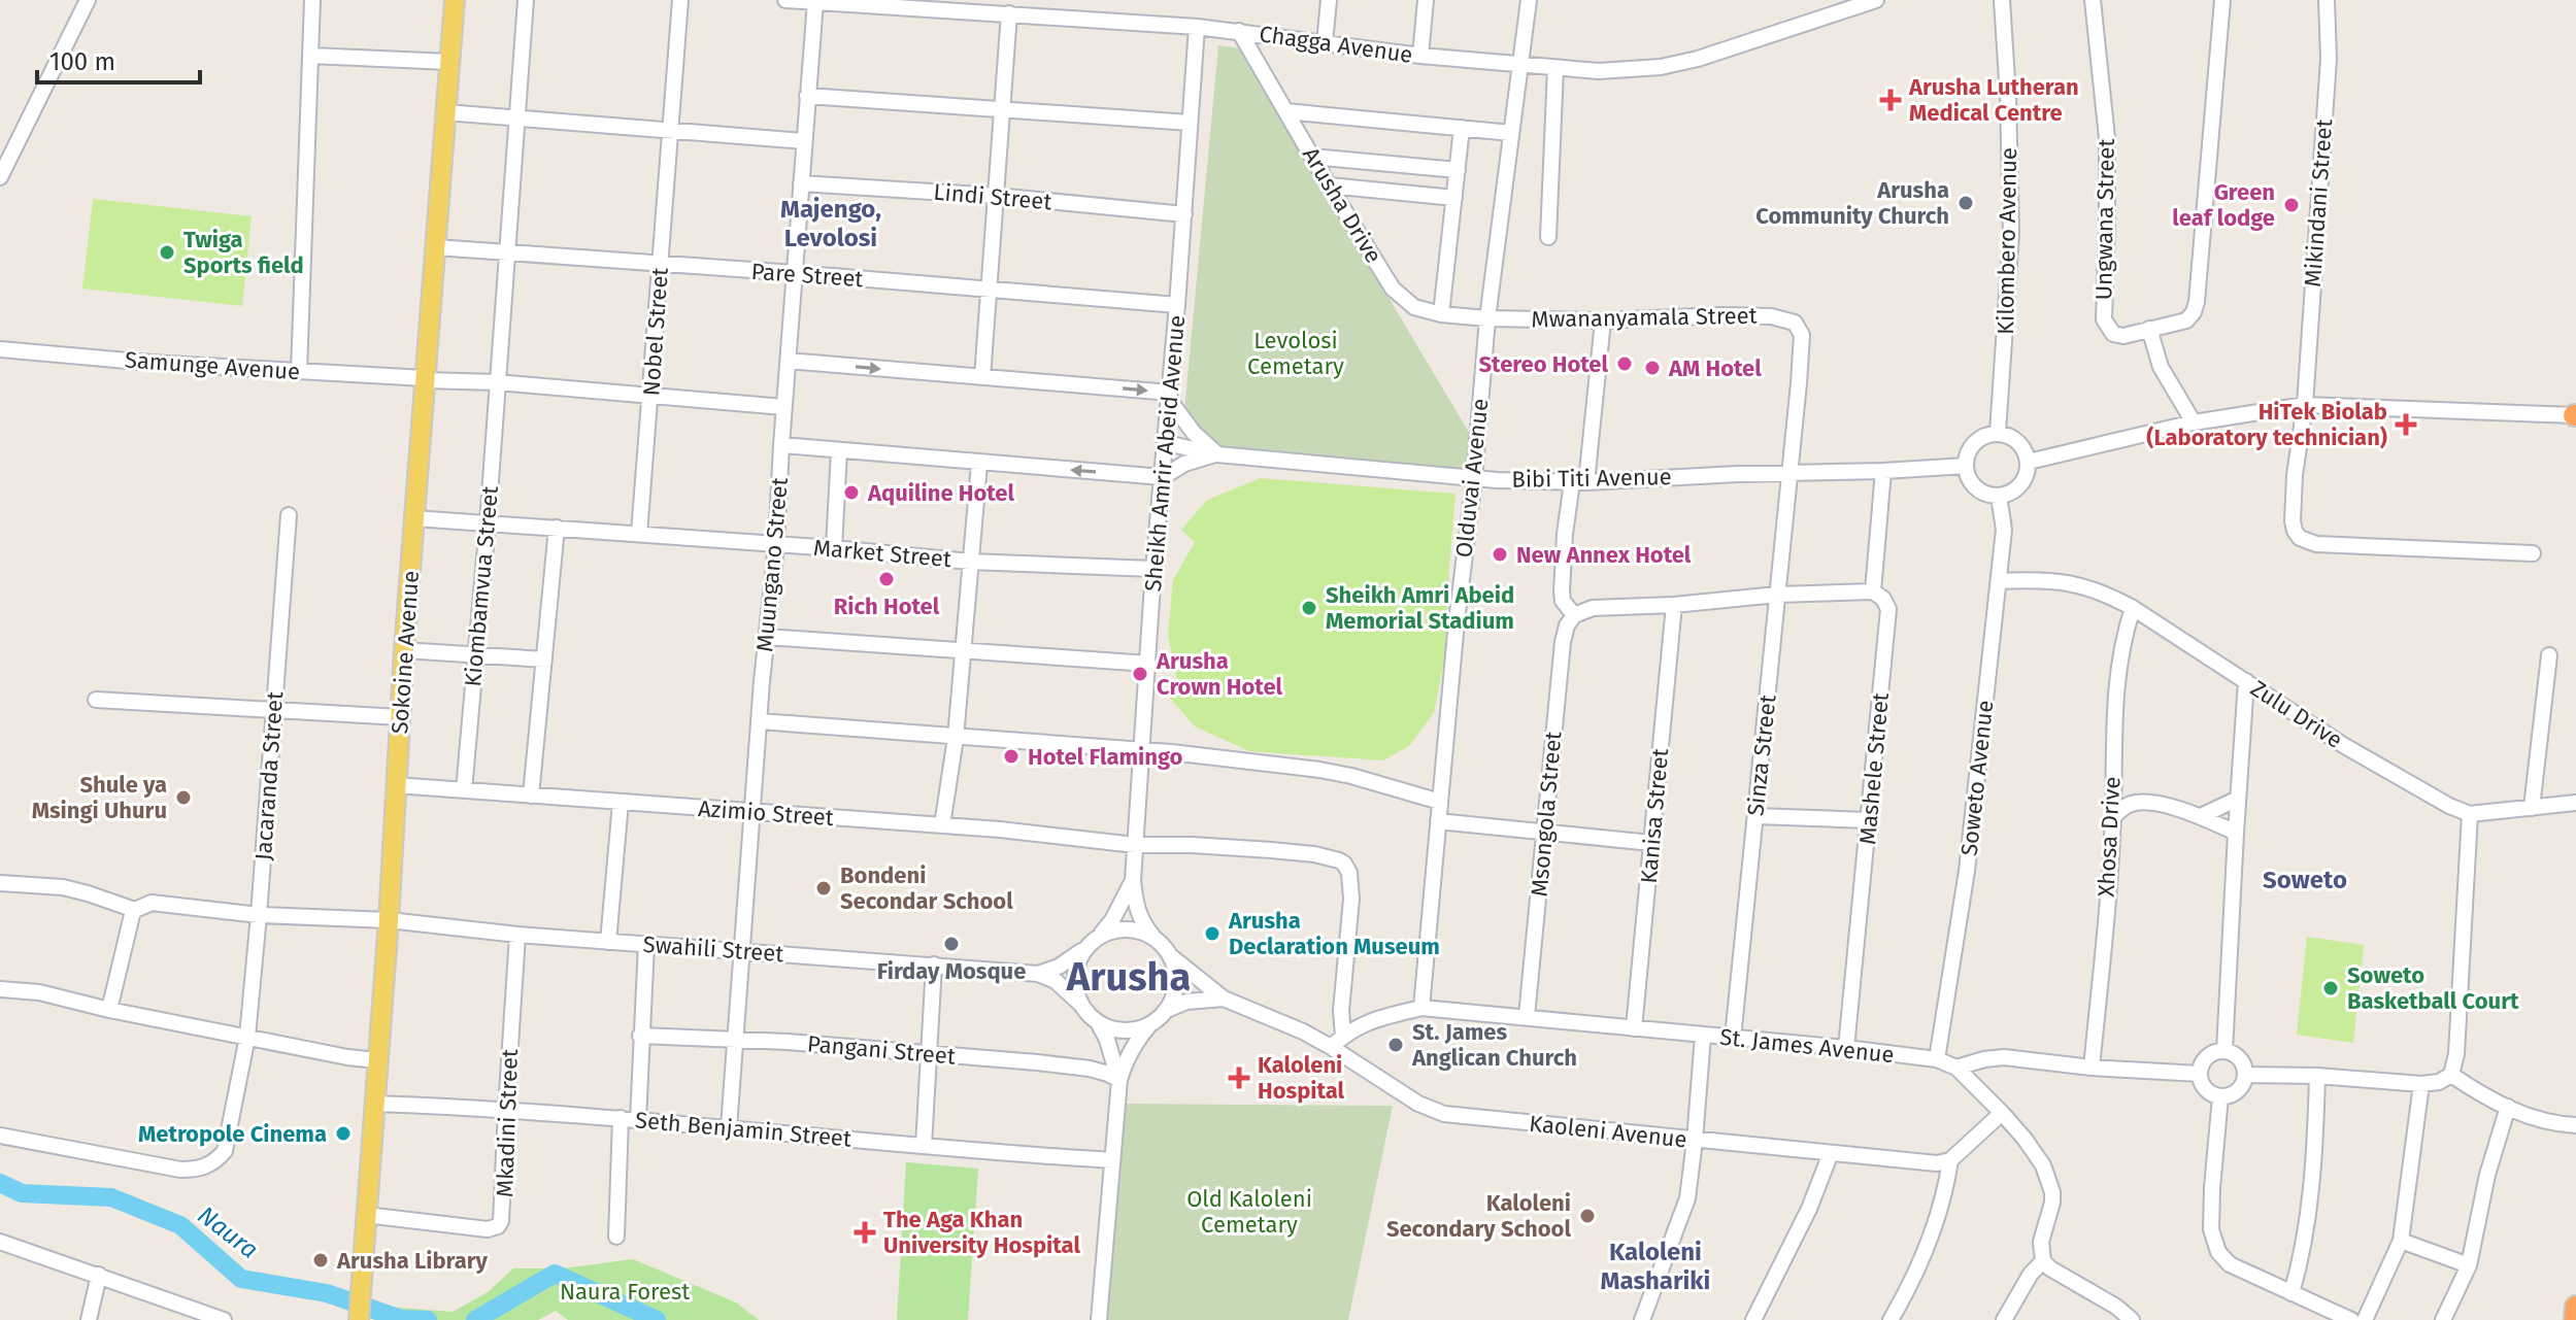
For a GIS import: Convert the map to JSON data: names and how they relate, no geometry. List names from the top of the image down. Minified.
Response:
{"streets":{"main road":["Sokoine Avenue"],"street":["Chagga Avenue","Lindi Street","Mikindani Street","Arusha Drive","Ungwana Street","Kilombero Avenue","Pare Street","Mwananyamala Street","Nobel Street","Samunge Avenue","Sheikh Amrir Abeid Avenue","Olduvai Avenue","Bibi Titi Avenue","Market Street","Muungano Street","Kiombamvua Street","Zulu Drive","Sinza Street","Mashele Street","Jacaranda Street","Soweto Avenue","Azimio Street","Msongola Street","Kanisa Street","Xhosa Drive","Swahili Street","St. James Avenue","Pangani Street","Mkadini Street","Seth Benjamin Street","Kaoleni Avenue"]},"crossings":[["Chagga Avenue","Arusha Drive"],["Chagga Avenue","Sheikh Amrir Abeid Avenue"],["Chagga Avenue","Olduvai Avenue"],["Chagga Avenue","Muungano Street"],["Lindi Street","Sheikh Amrir Abeid Avenue"],["Lindi Street","Muungano Street"],["Arusha Drive","Mwananyamala Street"],["Arusha Drive","Olduvai Avenue"],["Kilombero Avenue","Bibi Titi Avenue"],["Kilombero Avenue","Soweto Avenue"],["Pare Street","Nobel Street"],["Pare Street","Sheikh Amrir Abeid Avenue"],["Pare Street","Muungano Street"],["Pare Street","Kiombamvua Street"],["Pare Street","Sokoine Avenue"],["Mwananyamala Street","Olduvai Avenue"],["Mwananyamala Street","Bibi Titi Avenue"],["Mwananyamala Street","Sinza Street"],["Nobel Street","Samunge Avenue"],["Nobel Street","Market Street"],["Samunge Avenue","Muungano Street"],["Samunge Avenue","Kiombamvua Street"],["Samunge Avenue","Sokoine Avenue"],["Sheikh Amrir Abeid Avenue","Bibi Titi Avenue"],["Sheikh Amrir Abeid Avenue","Market Street"],["Sheikh Amrir Abeid Avenue","Azimio Street"],["Olduvai Avenue","Bibi Titi Avenue"],["Olduvai Avenue","St. James Avenue"],["Bibi Titi Avenue","Sinza Street"],["Bibi Titi Avenue","Soweto Avenue"],["Market Street","Muungano Street"],["Market Street","Kiombamvua Street"],["Market Street","Sokoine Avenue"],["Muungano Street","Azimio Street"],["Muungano Street","Swahili Street"],["Muungano Street","Pangani Street"],["Muungano Street","Seth Benjamin Street"],["Kiombamvua Street","Azimio Street"],["Sokoine Avenue","Azimio Street"],["Sokoine Avenue","Swahili Street"],["Sokoine Avenue","Mkadini Street"],["Sokoine Avenue","Seth Benjamin Street"],["Zulu Drive","Soweto Avenue"],["Zulu Drive","Xhosa Drive"],["Sinza Street","St. James Avenue"],["Mashele Street","St. James Avenue"],["Jacaranda Street","Swahili Street"],["Soweto Avenue","St. James Avenue"],["Azimio Street","St. James Avenue"],["Msongola Street","St. James Avenue"],["Kanisa Street","St. James Avenue"],["Swahili Street","Mkadini Street"],["Swahili Street","Kaoleni Avenue"],["St. James Avenue","Kaoleni Avenue"],["Mkadini Street","Seth Benjamin Street"]],"districts":["Majengo, Levolosi","Soweto","Arusha","Kaloleni Mashariki"],"water":["Naura"],"parks":["Levolosi Cemetary","Old Kaloleni Cemetary","Naura Forest"],"places":{"health":["Arusha Lutheran Medical Centre","HiTek Biolab (Laboratory technician)","Kaloleni Hospital","The Aga Khan University Hospital"],"other":["Arusha Community Church","Green leaf lodge","Twiga Sports field","Stereo Hotel","AM Hotel","Aquiline Hotel","New Annex Hotel","Rich Hotel","Sheikh Amri Abeid Memorial Stadium","Arusha Crown Hotel","Hotel Flamingo","Shule ya Msingi Uhuru","Bondeni Secondar School","Arusha Declaration Museum","Firday Mosque","Soweto Basketball Court","St. James Anglican Church","Metropole Cinema","Kaloleni Secondary School","Arusha Library"]},"scale_bar":"100 m"}
